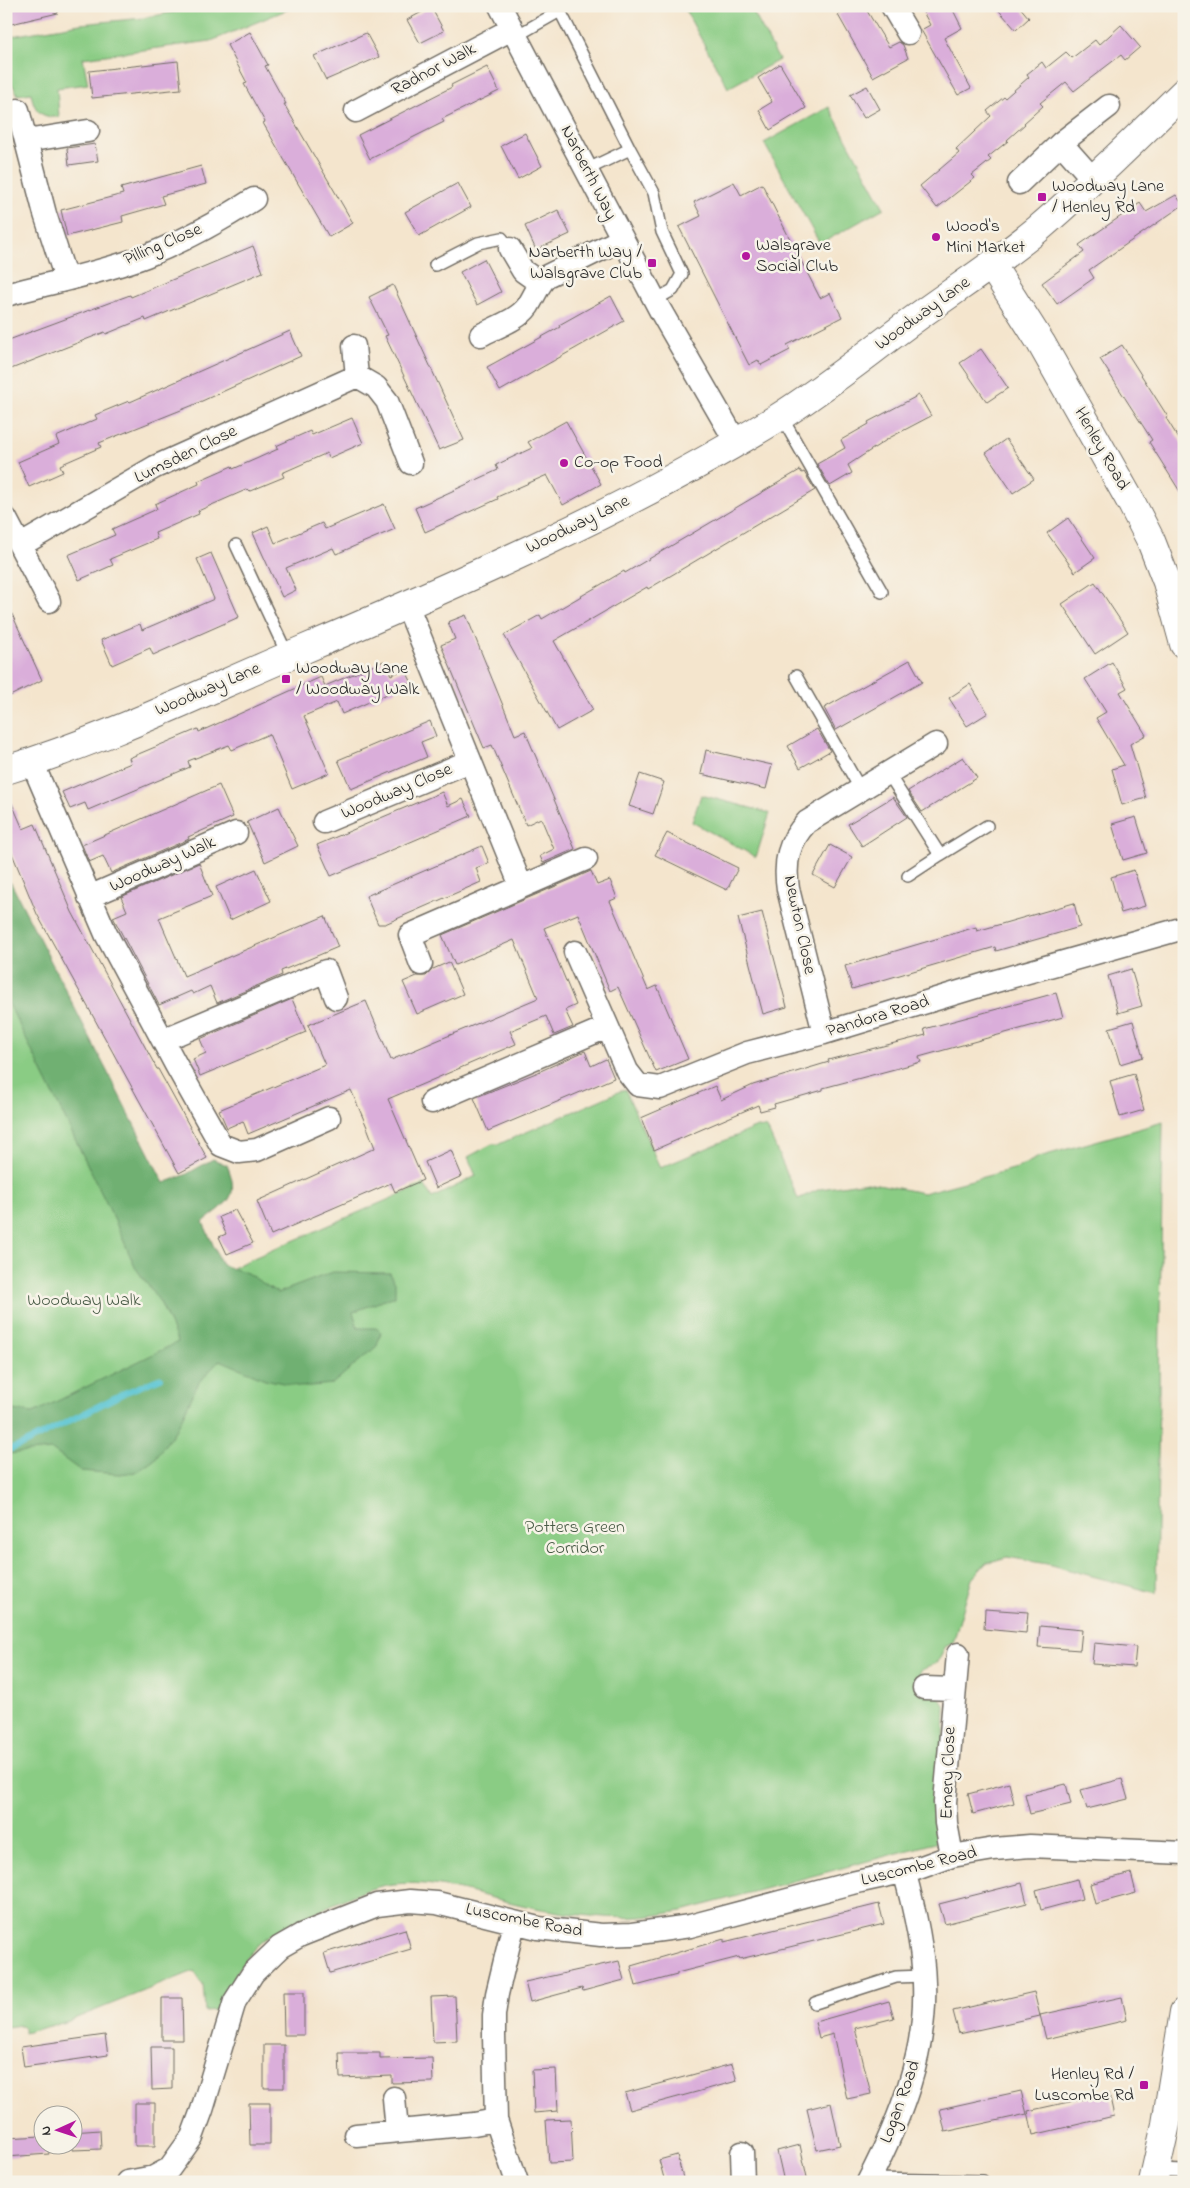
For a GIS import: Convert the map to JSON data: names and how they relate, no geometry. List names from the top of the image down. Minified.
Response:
{"streets":{"street":["Radnor Walk","Narberth Way","Pilling Close","Woodway Lane","Henley Road","Lumsden Close","Woodway Close","Woodway Walk","Newton Close","Pandora Road","Emery Close","Luscombe Road","Logan Road"]},"crossings":[["Radnor Walk","Narberth Way"],["Narberth Way","Woodway Lane"],["Woodway Lane","Henley Road"],["Woodway Lane","Woodway Close"],["Woodway Lane","Woodway Walk"],["Newton Close","Pandora Road"],["Emery Close","Luscombe Road"],["Luscombe Road","Logan Road"]],"parks":["Woodway Walk","Potters Green Corridor"],"places":{"transit":["Woodway Lane / Henley Rd","Narberth Way / Walsgrave Club","Woodway Lane / Woodway Walk","Henley Rd / Luscombe Rd"],"other":["Wood's Mini Market","Walsgrave Social Club","Co-op Food"]},"north":"left"}
